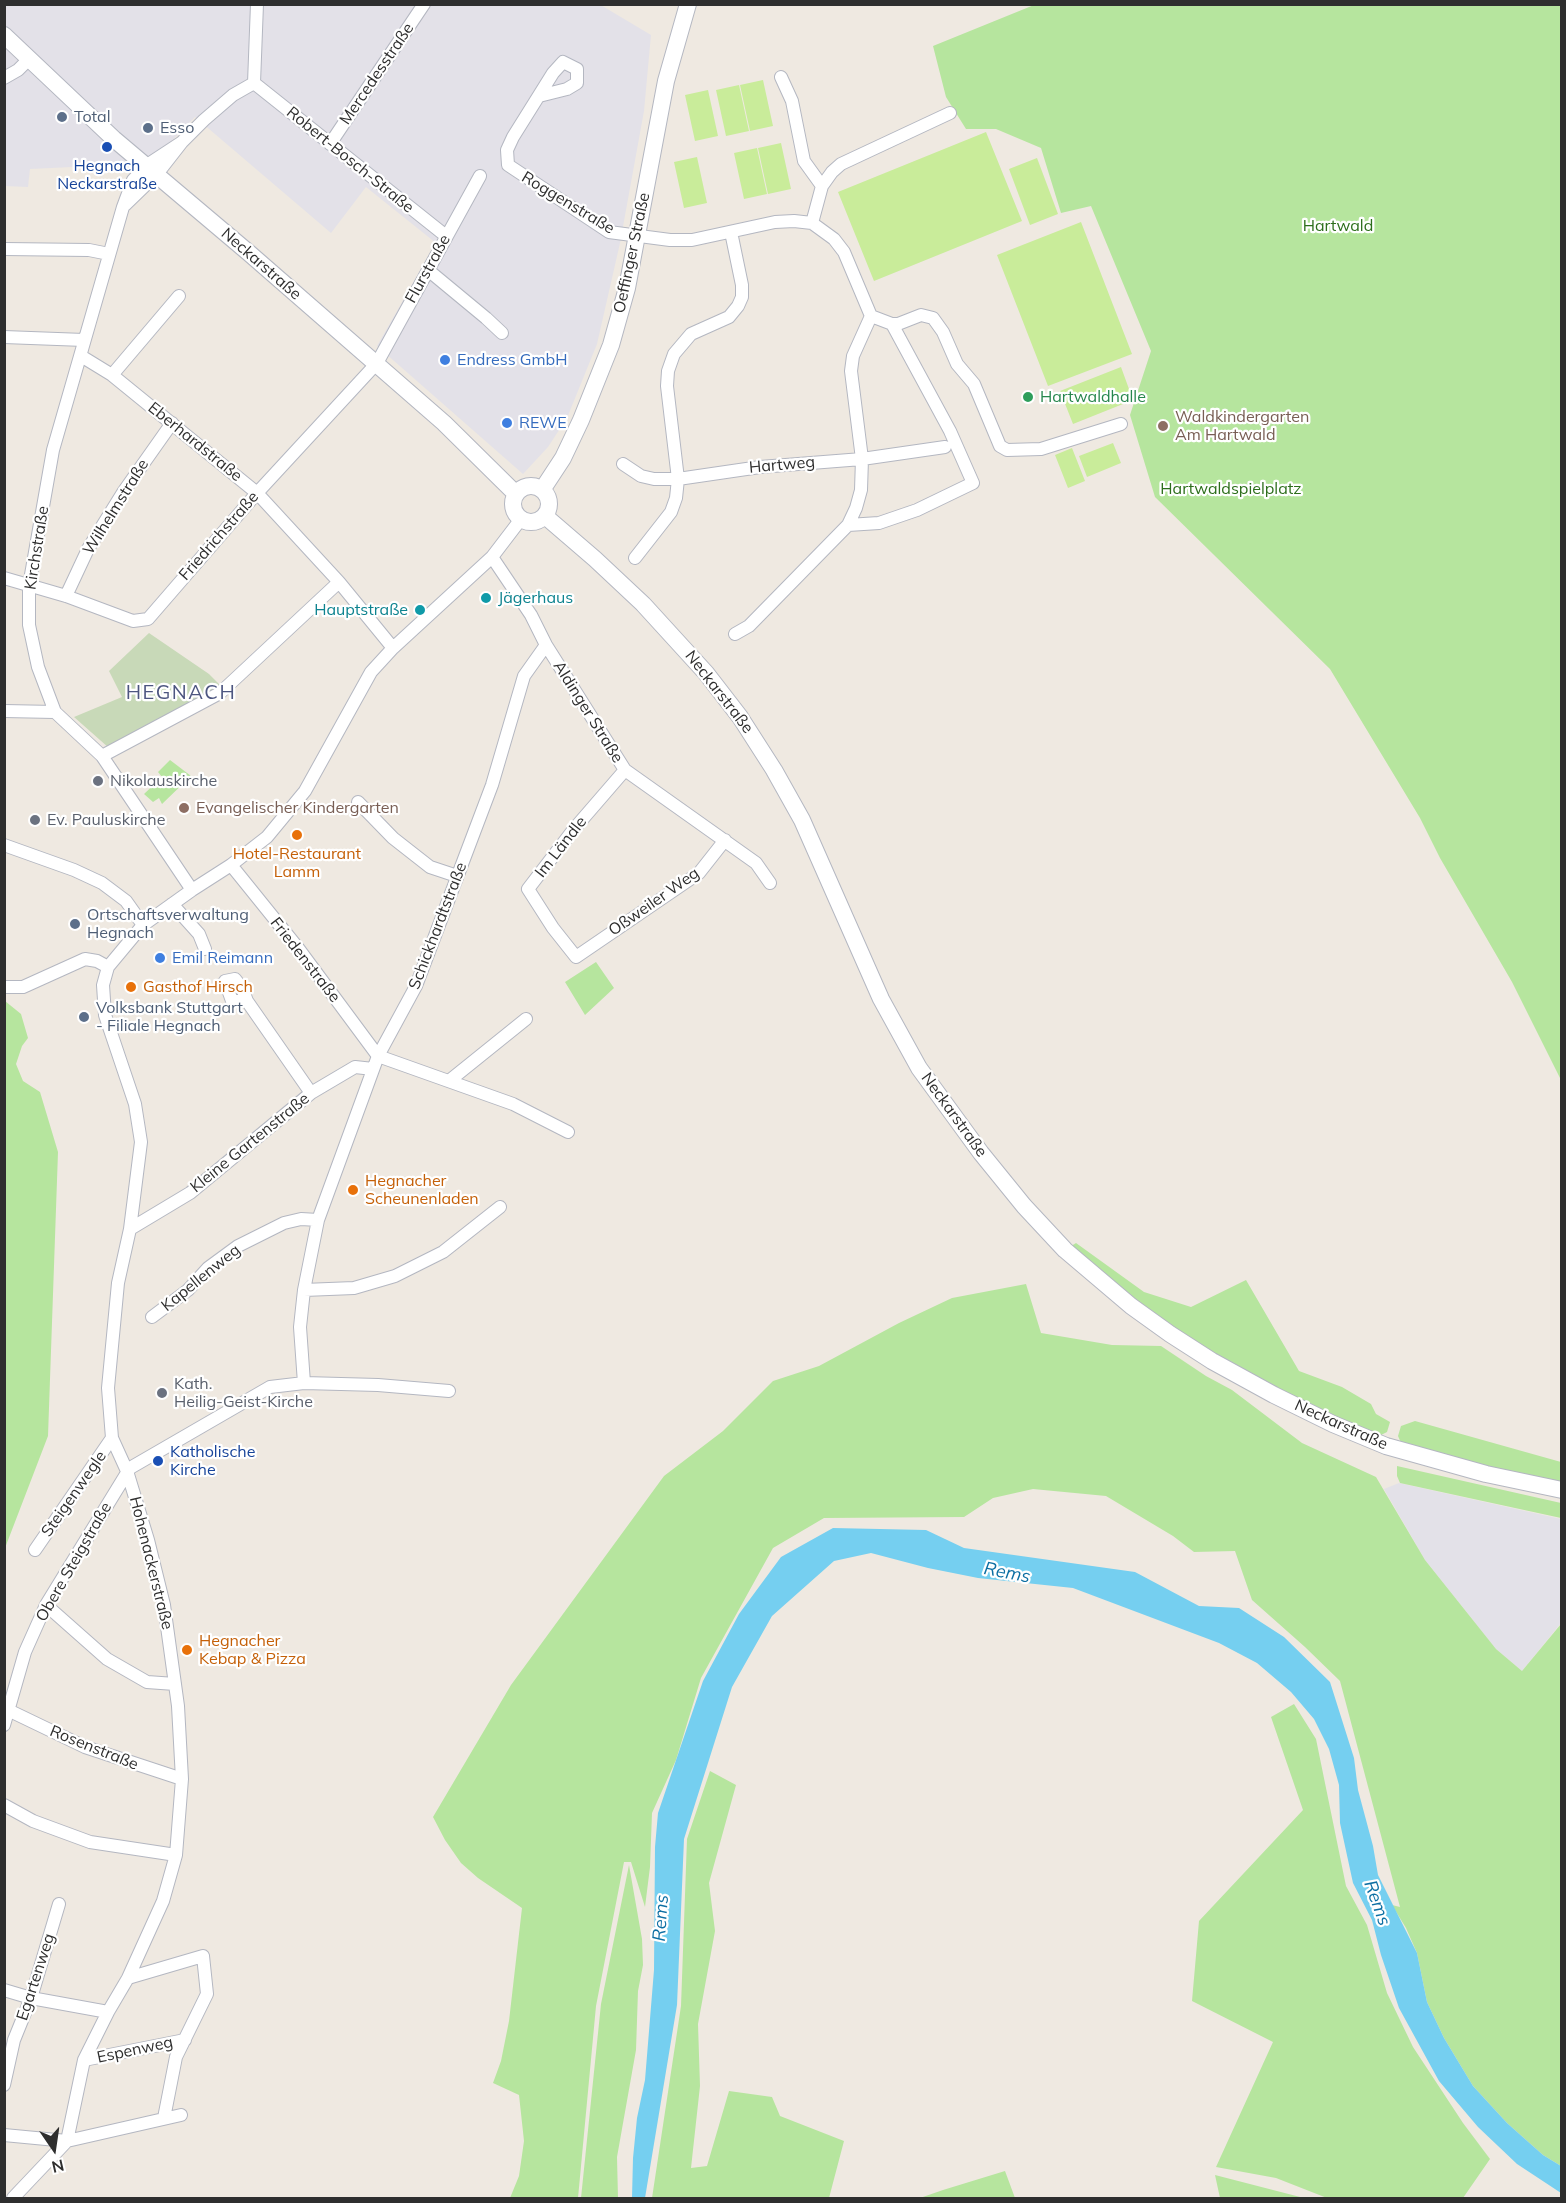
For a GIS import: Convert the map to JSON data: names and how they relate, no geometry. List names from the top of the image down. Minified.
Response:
{"streets":{"main road":["Oeffinger Straße","Neckarstraße"],"street":["Mercedesstraße","Robert-Bosch-Straße","Roggenstraße","Flurstraße","Eberhardstraße","Hartweg","Wilhelmstraße","Friedrichstraße","Kirchstraße","Aldinger Straße","Im Ländle","Oßweiler Weg","Schickhardtstraße","Friedenstraße","Kleine Gartenstraße","Kapellenweg","Steigenwegle","Obere Steigstraße","Hohenackerstraße","Rosenstraße","Egartenweg","Espenweg"]},"crossings":[["Mercedesstraße","Robert-Bosch-Straße"],["Robert-Bosch-Straße","Flurstraße"],["Robert-Bosch-Straße","Kirchstraße"],["Roggenstraße","Oeffinger Straße"],["Oeffinger Straße","Neckarstraße"],["Neckarstraße","Flurstraße"],["Neckarstraße","Friedrichstraße"],["Neckarstraße","Kirchstraße"],["Flurstraße","Friedrichstraße"],["Eberhardstraße","Wilhelmstraße"],["Eberhardstraße","Friedrichstraße"],["Eberhardstraße","Kirchstraße"],["Wilhelmstraße","Friedrichstraße"],["Friedrichstraße","Kirchstraße"],["Aldinger Straße","Im Ländle"],["Aldinger Straße","Oßweiler Weg"],["Aldinger Straße","Schickhardtstraße"],["Im Ländle","Oßweiler Weg"],["Schickhardtstraße","Friedenstraße"],["Schickhardtstraße","Kleine Gartenstraße"],["Schickhardtstraße","Kapellenweg"],["Kleine Gartenstraße","Hohenackerstraße"],["Steigenwegle","Hohenackerstraße"],["Obere Steigstraße","Hohenackerstraße"],["Obere Steigstraße","Rosenstraße"],["Hohenackerstraße","Rosenstraße"],["Hohenackerstraße","Espenweg"]],"districts":["HEGNACH"],"water":["Rems"],"parks":["Hartwald","Hartwaldspielplatz"],"places":["Total","Esso","Hegnach Neckarstraße","Endress GmbH","Hartwaldhalle","REWE","Waldkindergarten Am Hartwald","Jägerhaus","Hauptstraße","Nikolauskirche","Evangelischer Kindergarten","Ev. Pauluskirche","Hotel-Restaurant Lamm","Ortschaftsverwaltung Hegnach","Emil Reimann","Gasthof Hirsch","Volksbank Stuttgart - Filiale Hegnach","Hegnacher Scheunenladen","Kath. Heilig-Geist-Kirche","Katholische Kirche","Hegnacher Kebap & Pizza"],"north":"bottom"}
